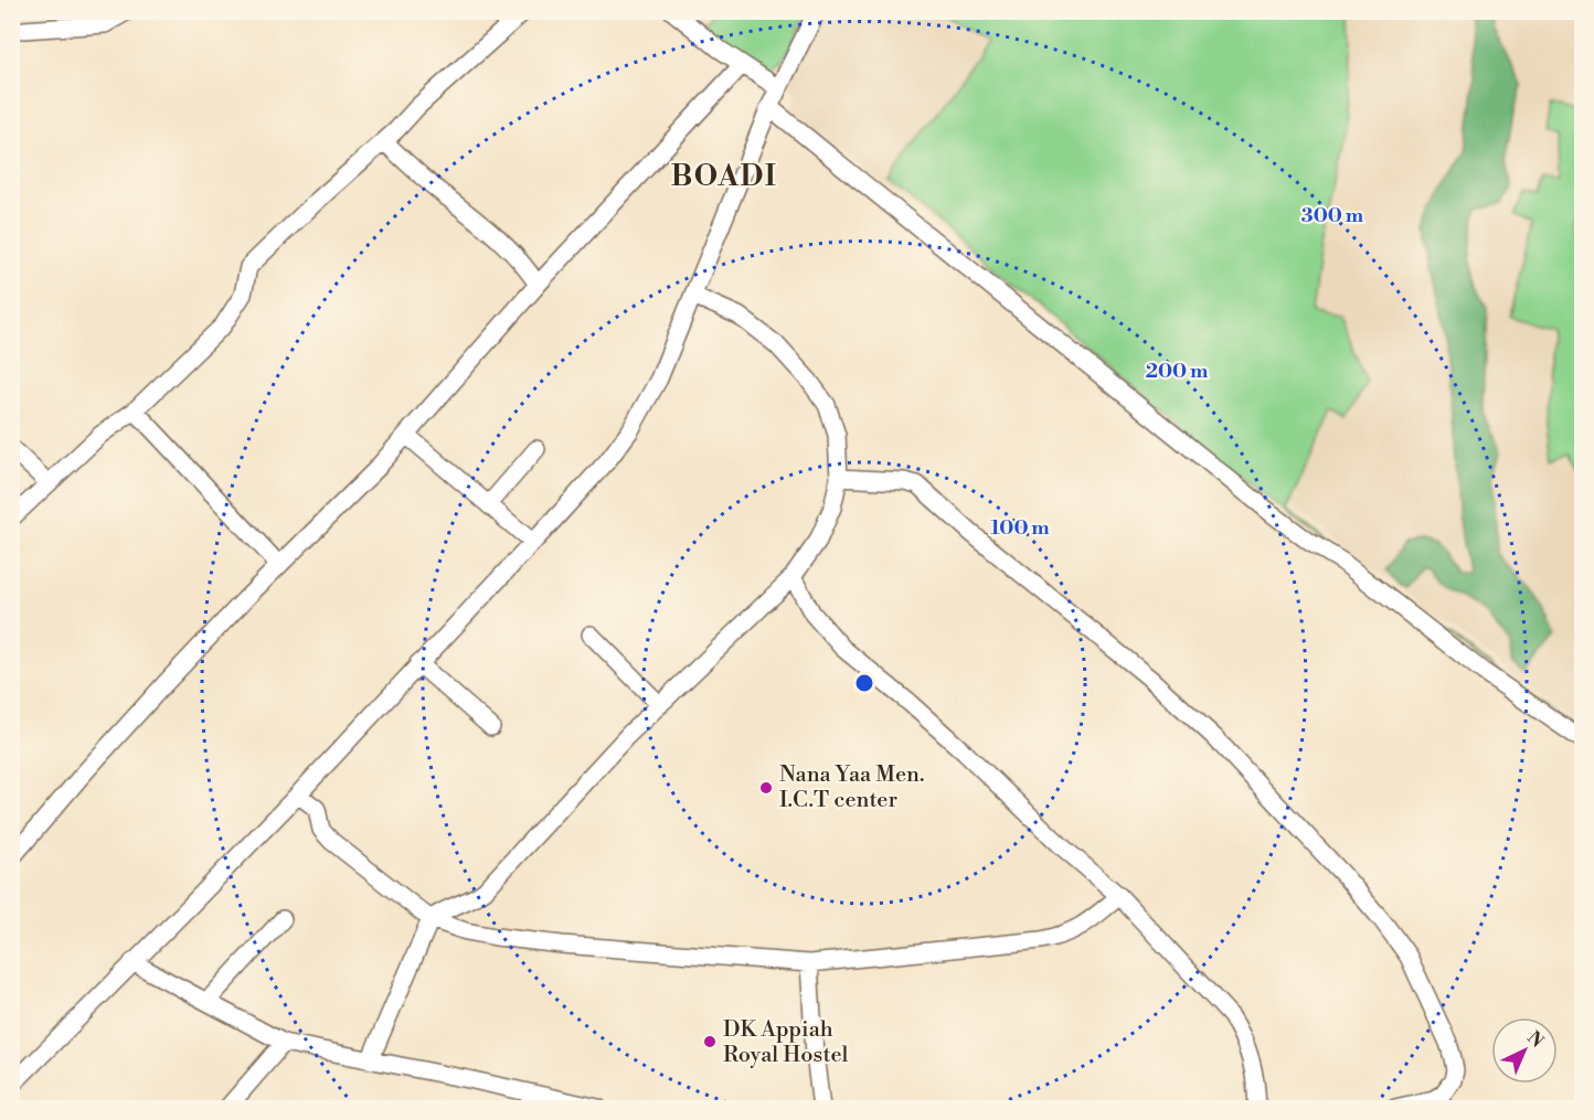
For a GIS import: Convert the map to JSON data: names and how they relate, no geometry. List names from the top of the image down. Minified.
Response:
{"districts":["BOADI"],"places":["Nana Yaa Men. I.C.T center","DK Appiah Royal Hostel"],"north":"top right","rings":["300 m","200 m","100 m"]}
